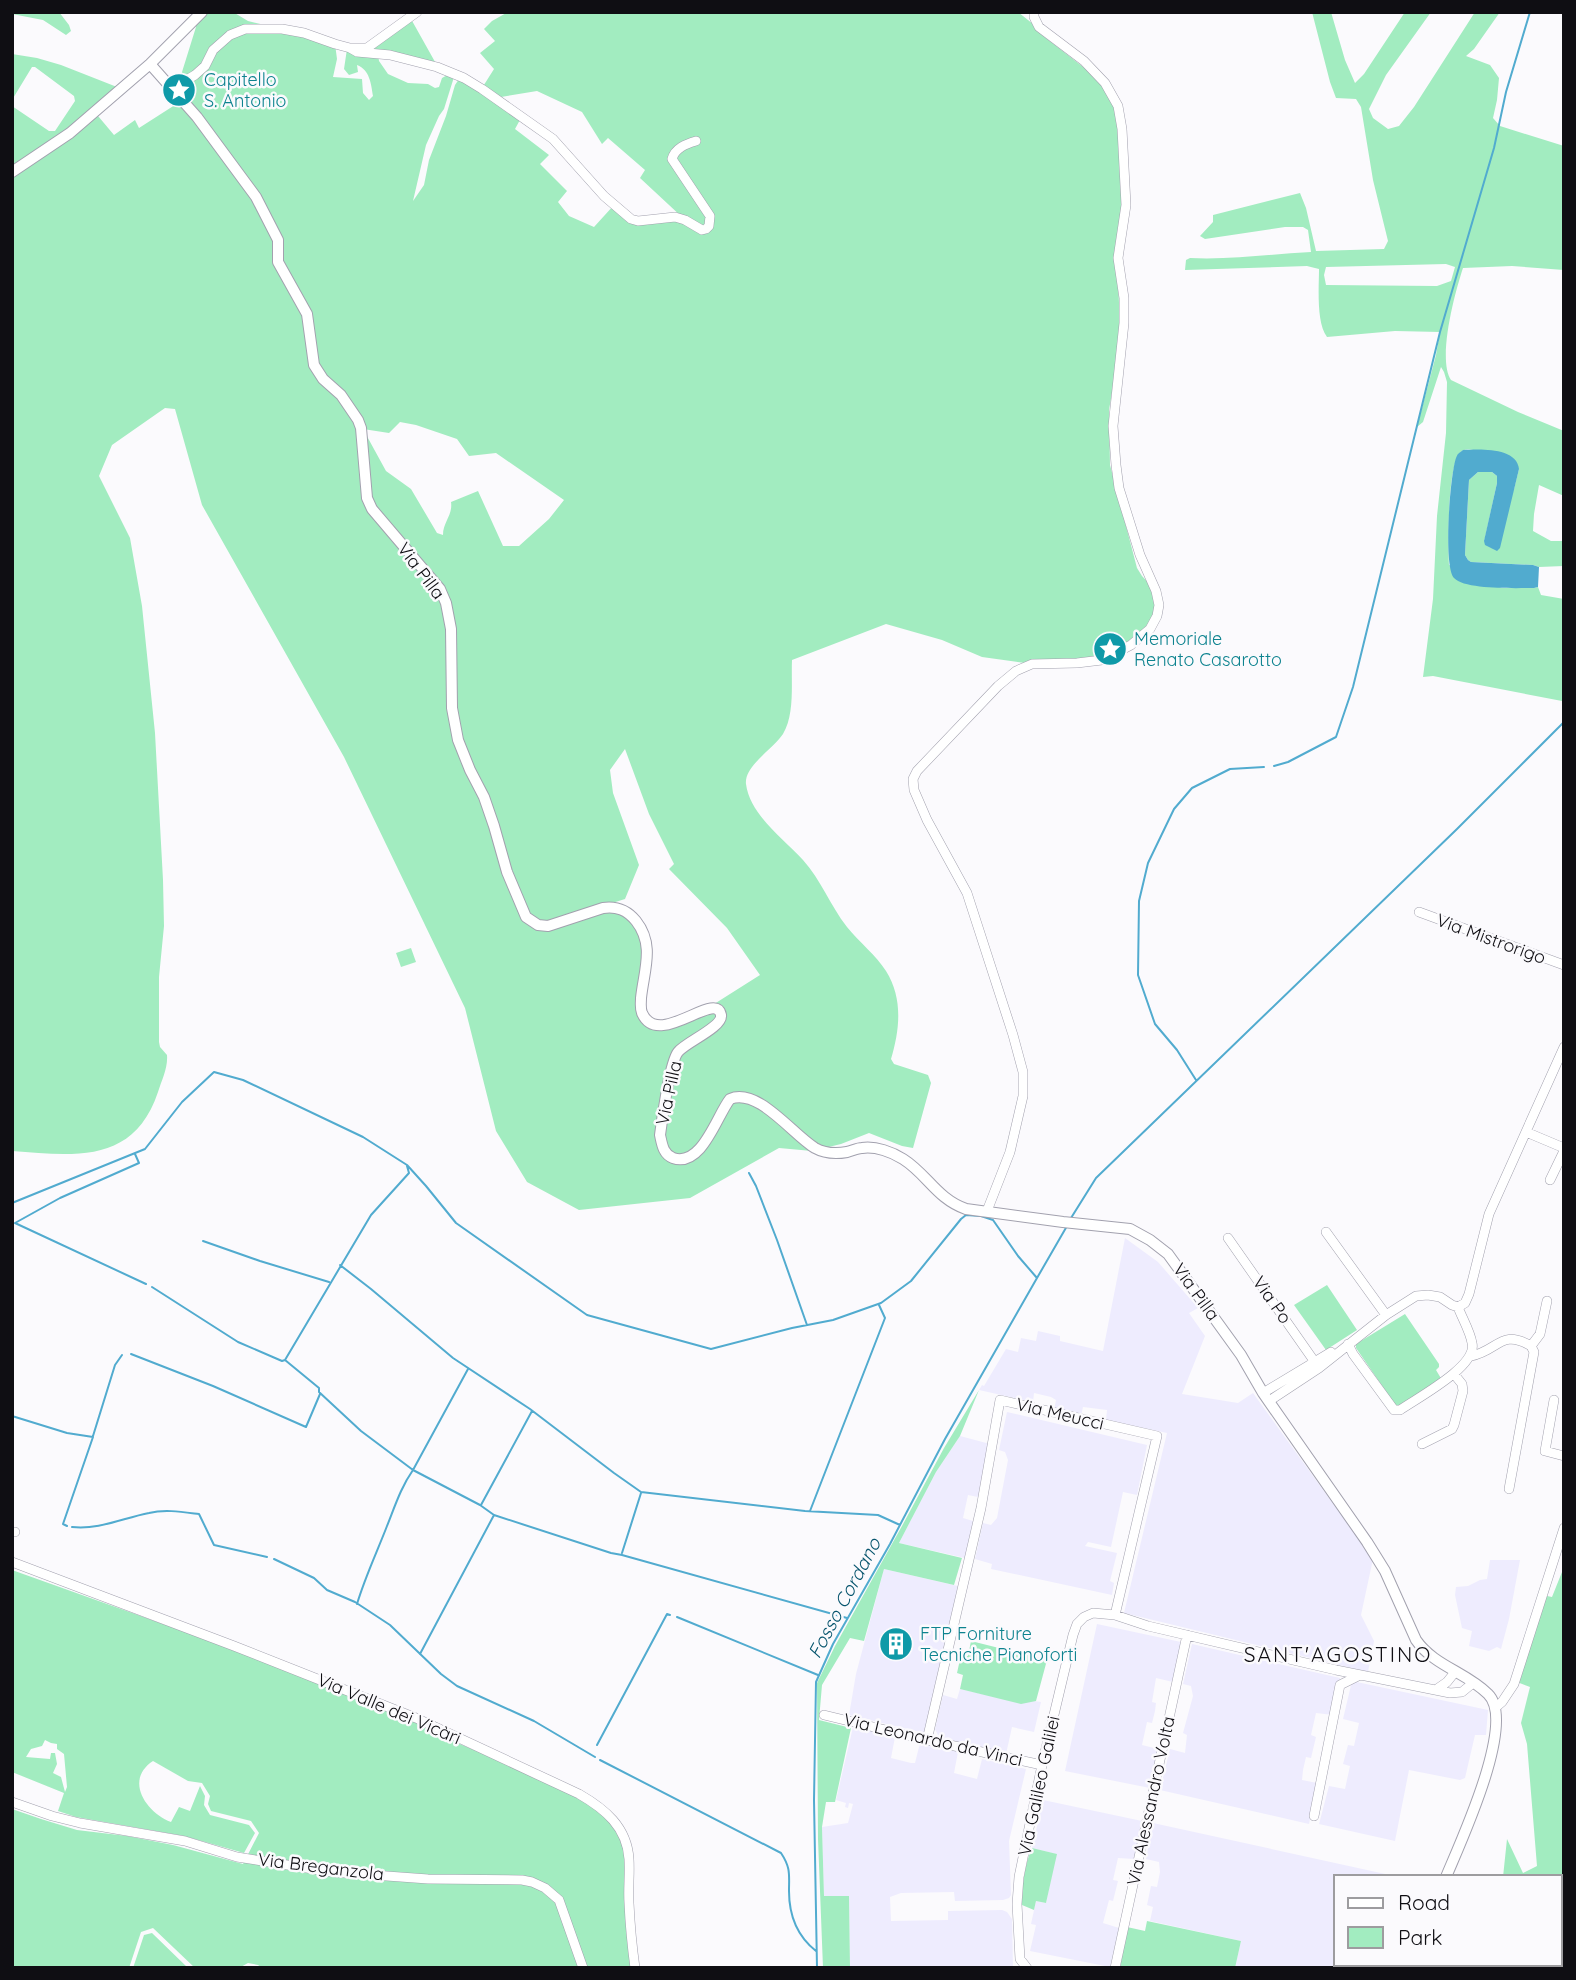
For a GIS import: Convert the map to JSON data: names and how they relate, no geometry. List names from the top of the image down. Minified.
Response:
{"streets":{"main road":["Via Pilla"],"street":["Via Mistrorigo","Via Po","Via Meucci","Via Valle dei Vicàri","Via Leonardo da Vinci","Via Galileo Galilei","Via Alessandro Volta","Via Breganzola"]},"crossings":[["Via Meucci","Via Leonardo da Vinci"],["Via Meucci","Via Galileo Galilei"],["Via Leonardo da Vinci","Via Galileo Galilei"]],"districts":["SANT'AGOSTINO"],"water":["Fosso Cordano"],"places":{"place":["Capitello S. Antonio","Memoriale Renato Casarotto"],"building":["FTP Forniture Tecniche Pianoforti"]},"legend":["Road","Park"]}
